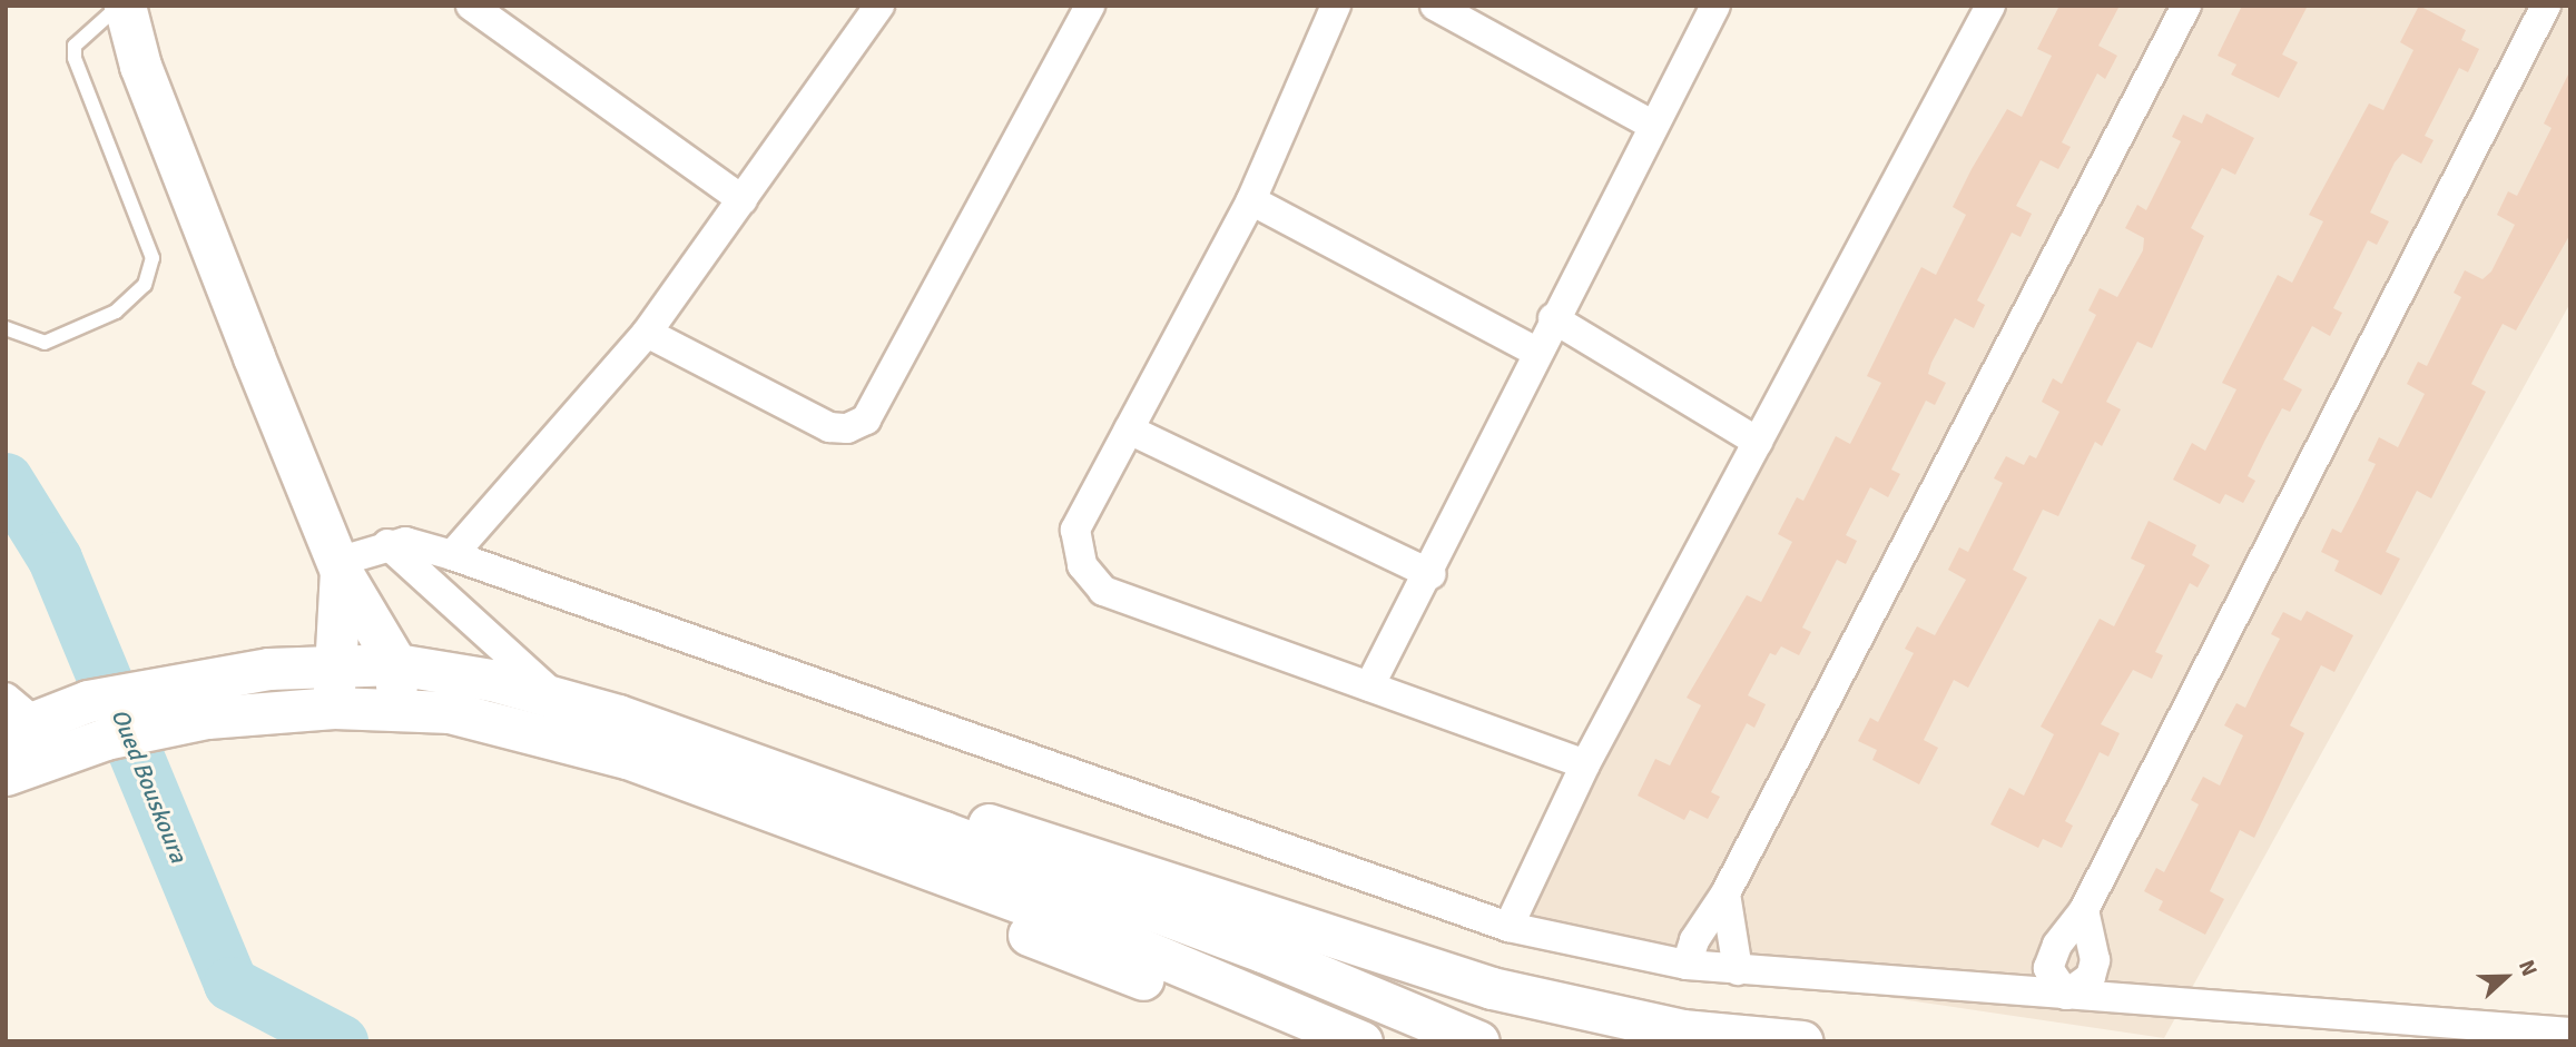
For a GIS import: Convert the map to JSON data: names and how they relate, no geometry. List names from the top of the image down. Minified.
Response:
{"water":["Oued Bouskoura"],"north":"right"}
